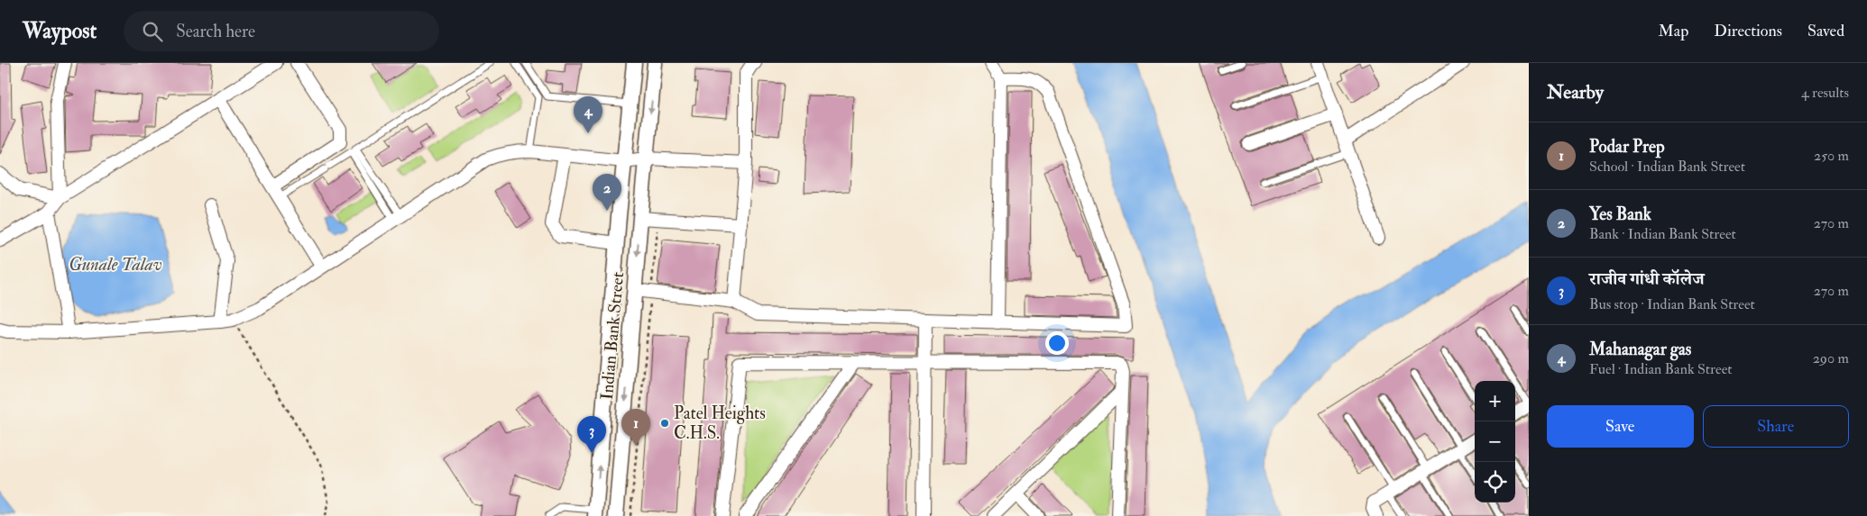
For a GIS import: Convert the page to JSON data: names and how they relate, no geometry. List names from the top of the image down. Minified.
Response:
{"streets":{"street":["Indian Bank Street"]},"water":["Gunale Talav"],"places":["Patel Heights C.H.S."],"page":{"header":"Waypost","search":"Search here","nav":["Map","Directions","Saved"],"heading":["Nearby","4 results"],"pins":["4","2","1","3"],"list":[{"mark":"1","name":"Podar Prep","note":"School · Indian Bank Street","value":"250 m"},{"mark":"2","name":"Yes Bank","note":"Bank · Indian Bank Street","value":"270 m"},{"mark":"3","name":"राजीव गांधी कॉलेज","note":"Bus stop · Indian Bank Street","value":"270 m"},{"mark":"4","name":"Mahanagar gas","note":"Fuel · Indian Bank Street","value":"290 m"}],"map_buttons":["+","−"],"buttons":["Save","Share"]}}
